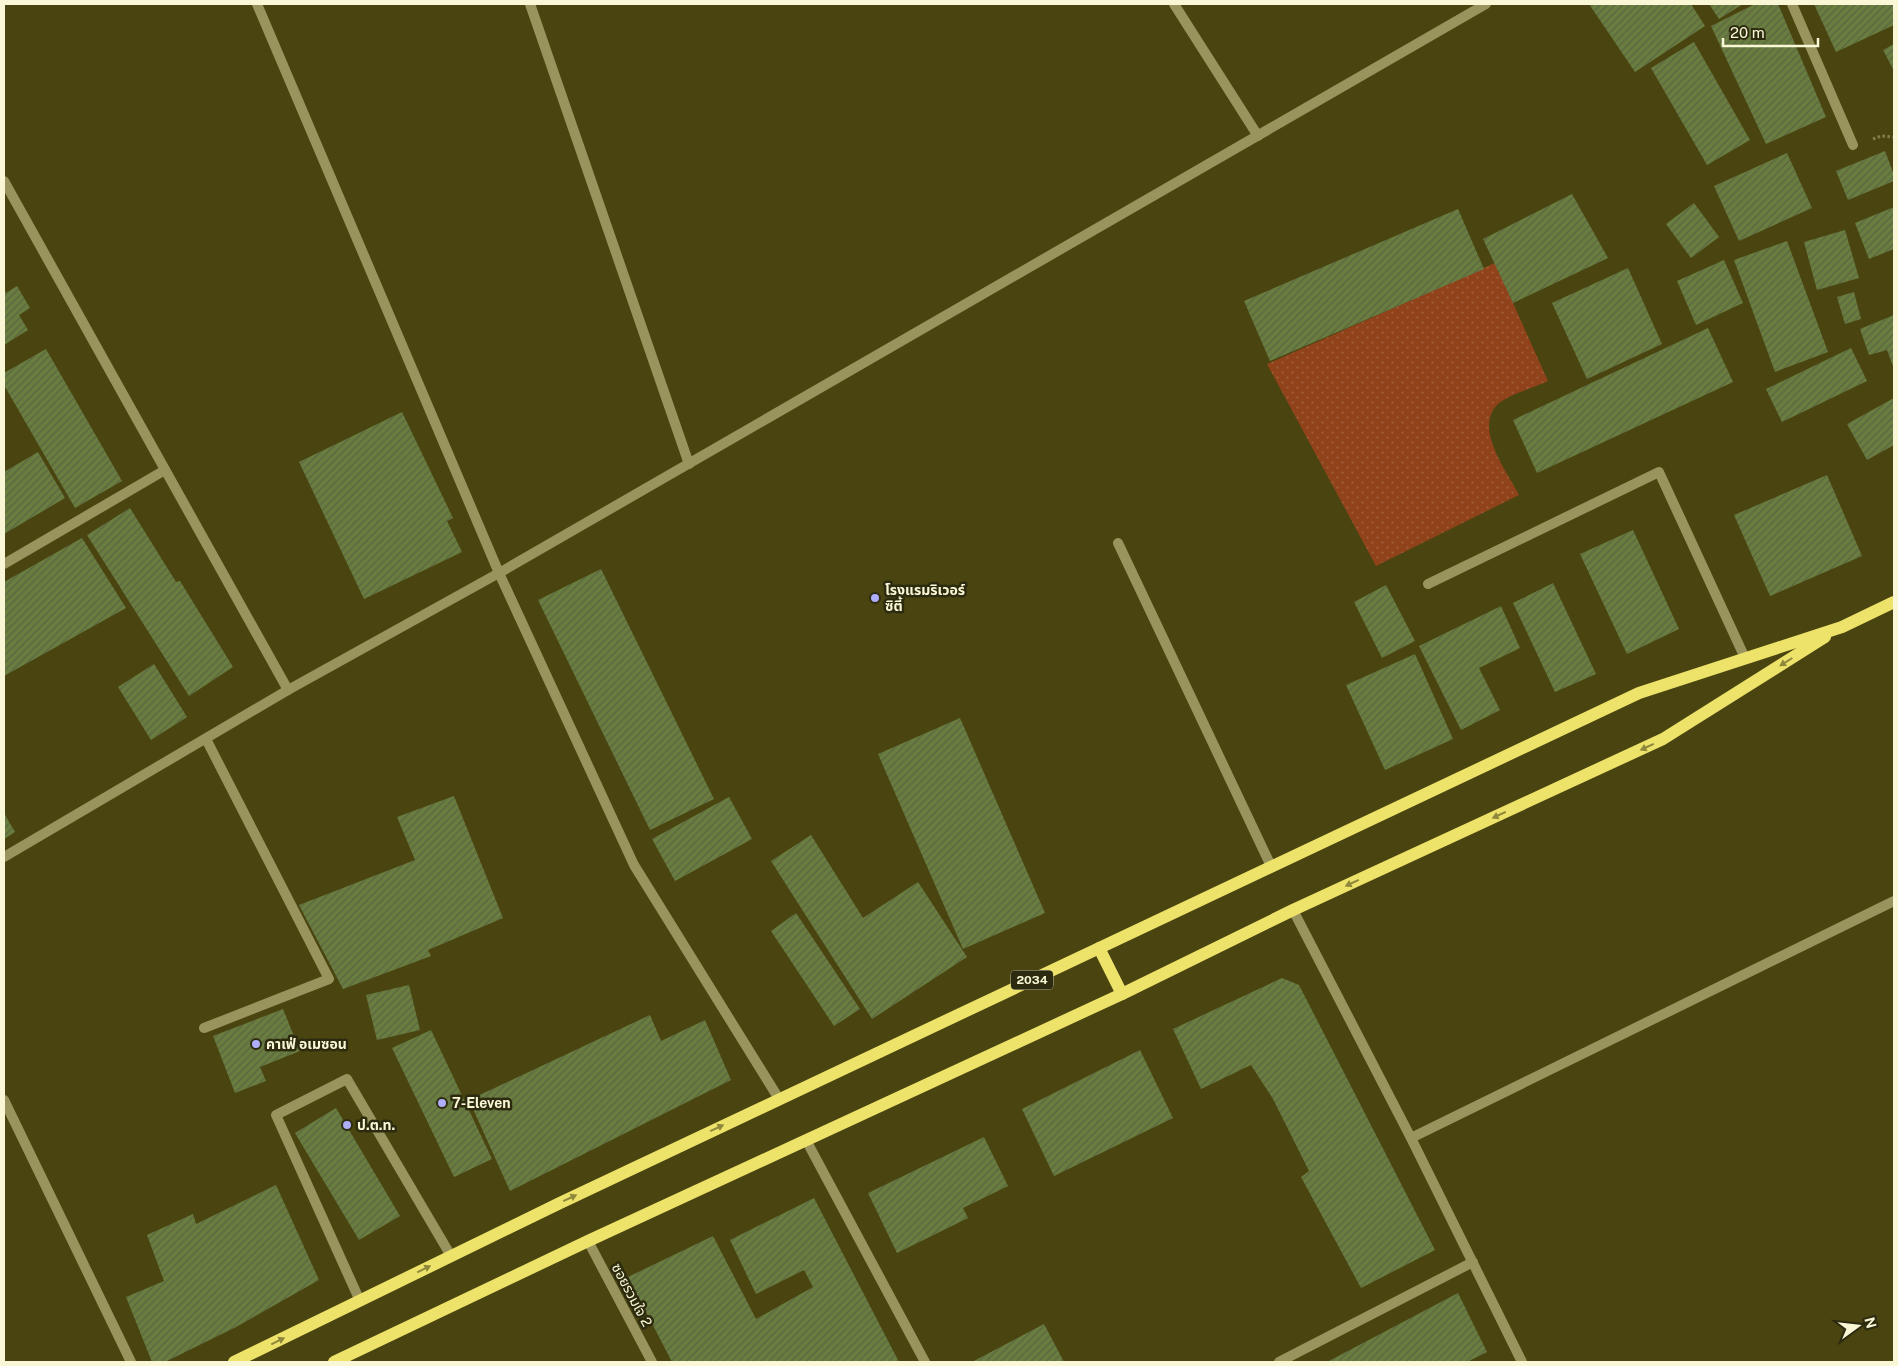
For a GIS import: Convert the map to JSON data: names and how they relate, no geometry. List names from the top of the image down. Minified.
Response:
{"streets":{"main road":["2034"],"street":["ซอยรวมใจ 2"]},"places":["โรงแรมริเวอร์ ซิตี้","คาเฟ่ อเมซอน","7-Eleven","ป.ต.ท."],"scale_bar":"20 m","north":"right"}
